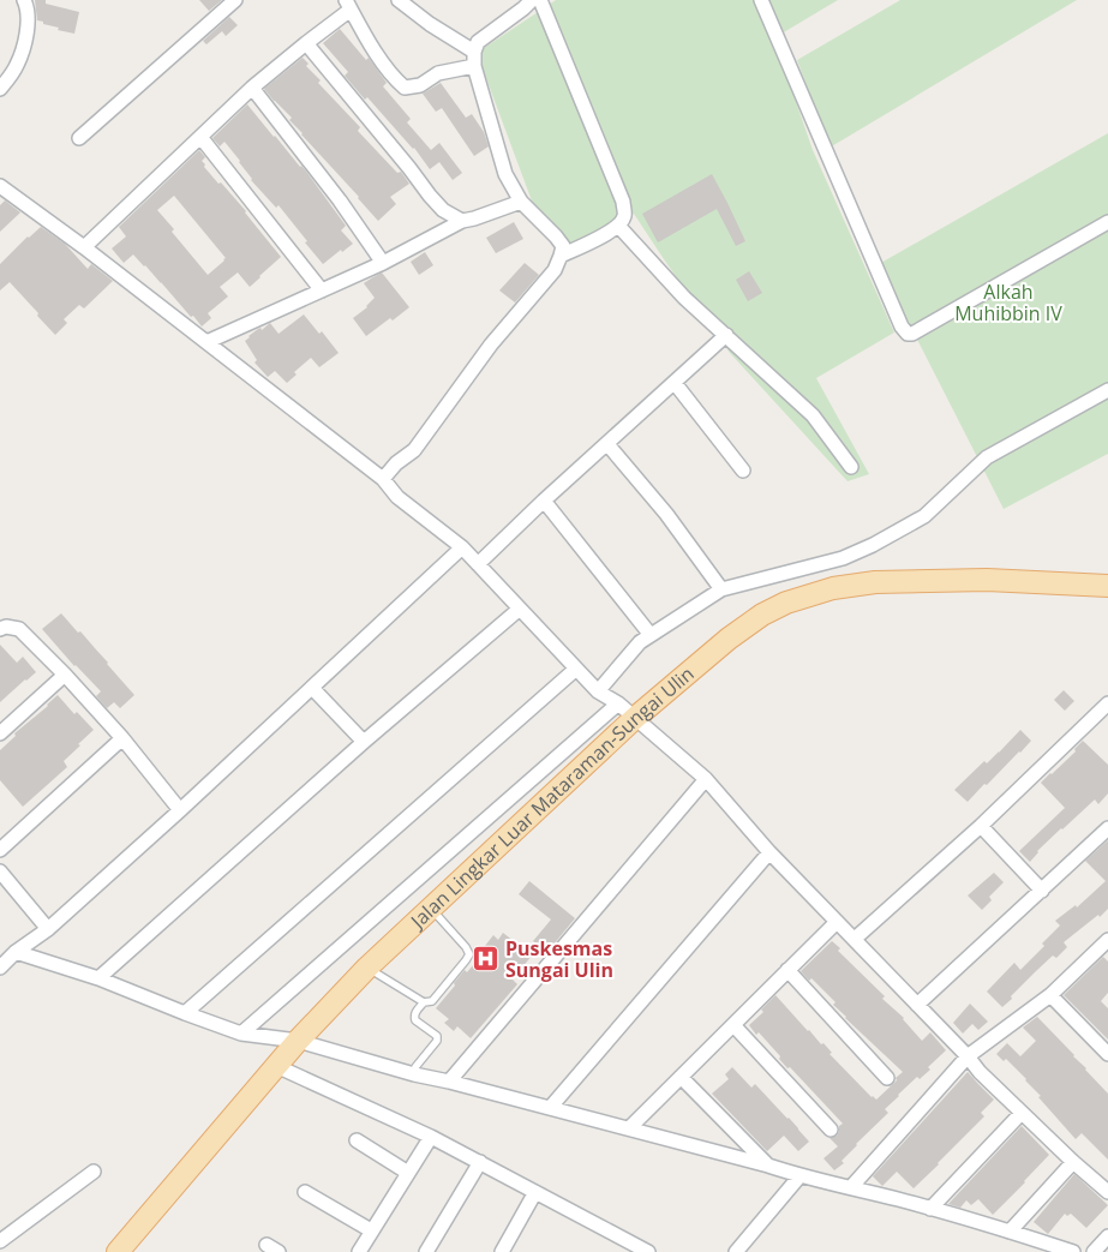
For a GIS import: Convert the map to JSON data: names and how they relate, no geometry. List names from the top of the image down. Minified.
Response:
{"streets":{"main road":["Jalan Lingkar Luar Mataraman-Sungai Ulin"]},"parks":["Alkah Muhibbin IV"],"places":{"hospital":["Puskesmas Sungai Ulin"]}}
